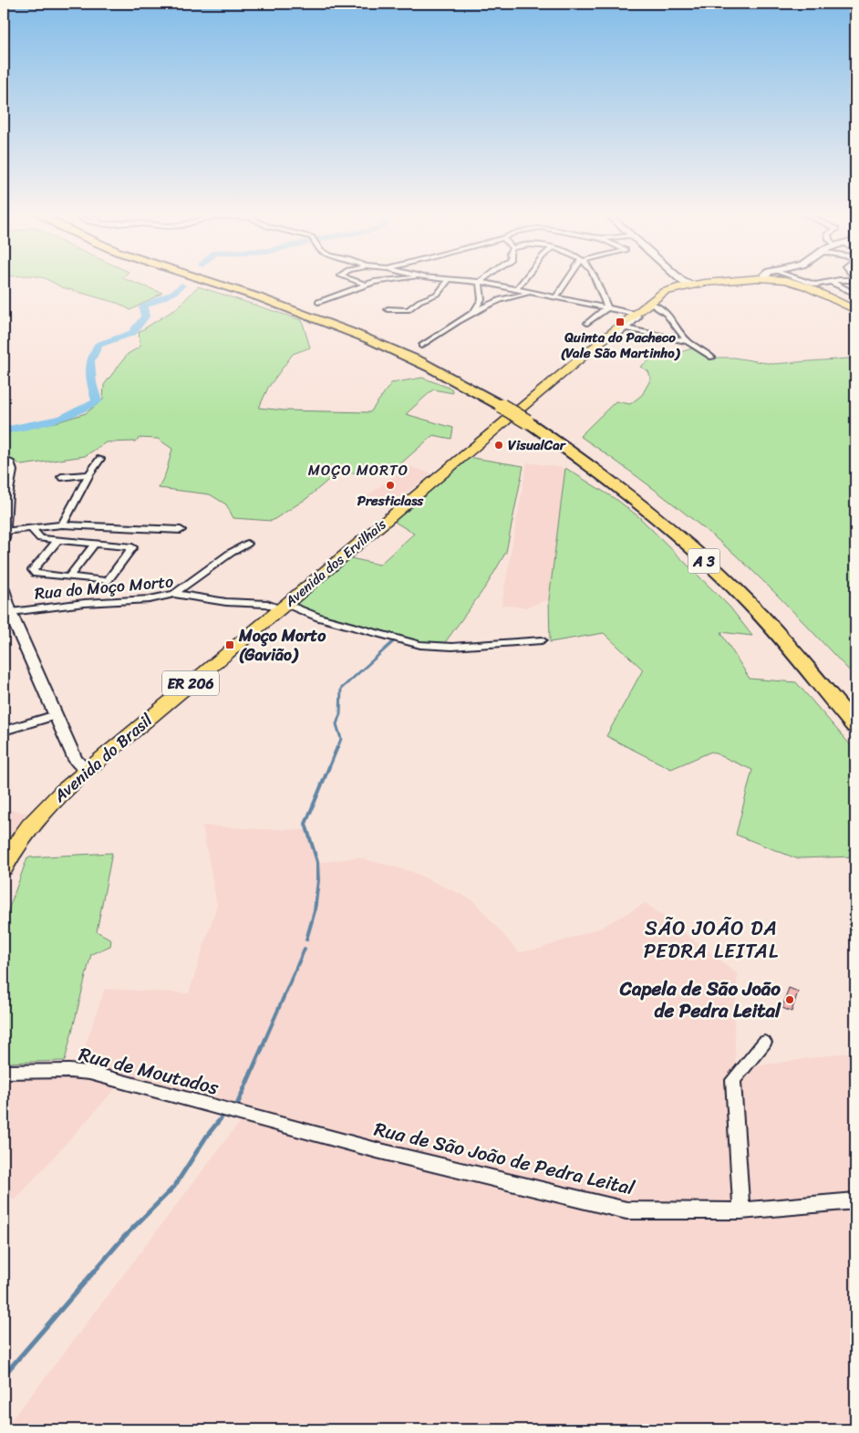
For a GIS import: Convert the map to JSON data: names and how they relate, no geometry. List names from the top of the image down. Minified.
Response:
{"streets":{"highway":["A 3"],"main road":["Avenida dos Ervilhais","ER 206","Avenida do Brasil"],"street":["Rua do Moço Morto","Rua de Moutados","Rua de São João de Pedra Leital"]},"crossings":[["A 3","Avenida dos Ervilhais"],["A 3","ER 206"],["Avenida dos Ervilhais","Rua do Moço Morto"],["Avenida dos Ervilhais","ER 206"],["Avenida dos Ervilhais","Avenida do Brasil"],["Rua do Moço Morto","Avenida do Brasil"],["Rua de Moutados","Rua de São João de Pedra Leital"]],"districts":["MOÇO MORTO","SÃO JOÃO DA PEDRA LEITAL"],"places":{"transit":["Quinta do Pacheco (Vale São Martinho)","Moço Morto (Gavião)"],"other":["VisualCar","Presticlass","Capela de São João de Pedra Leital"]}}
